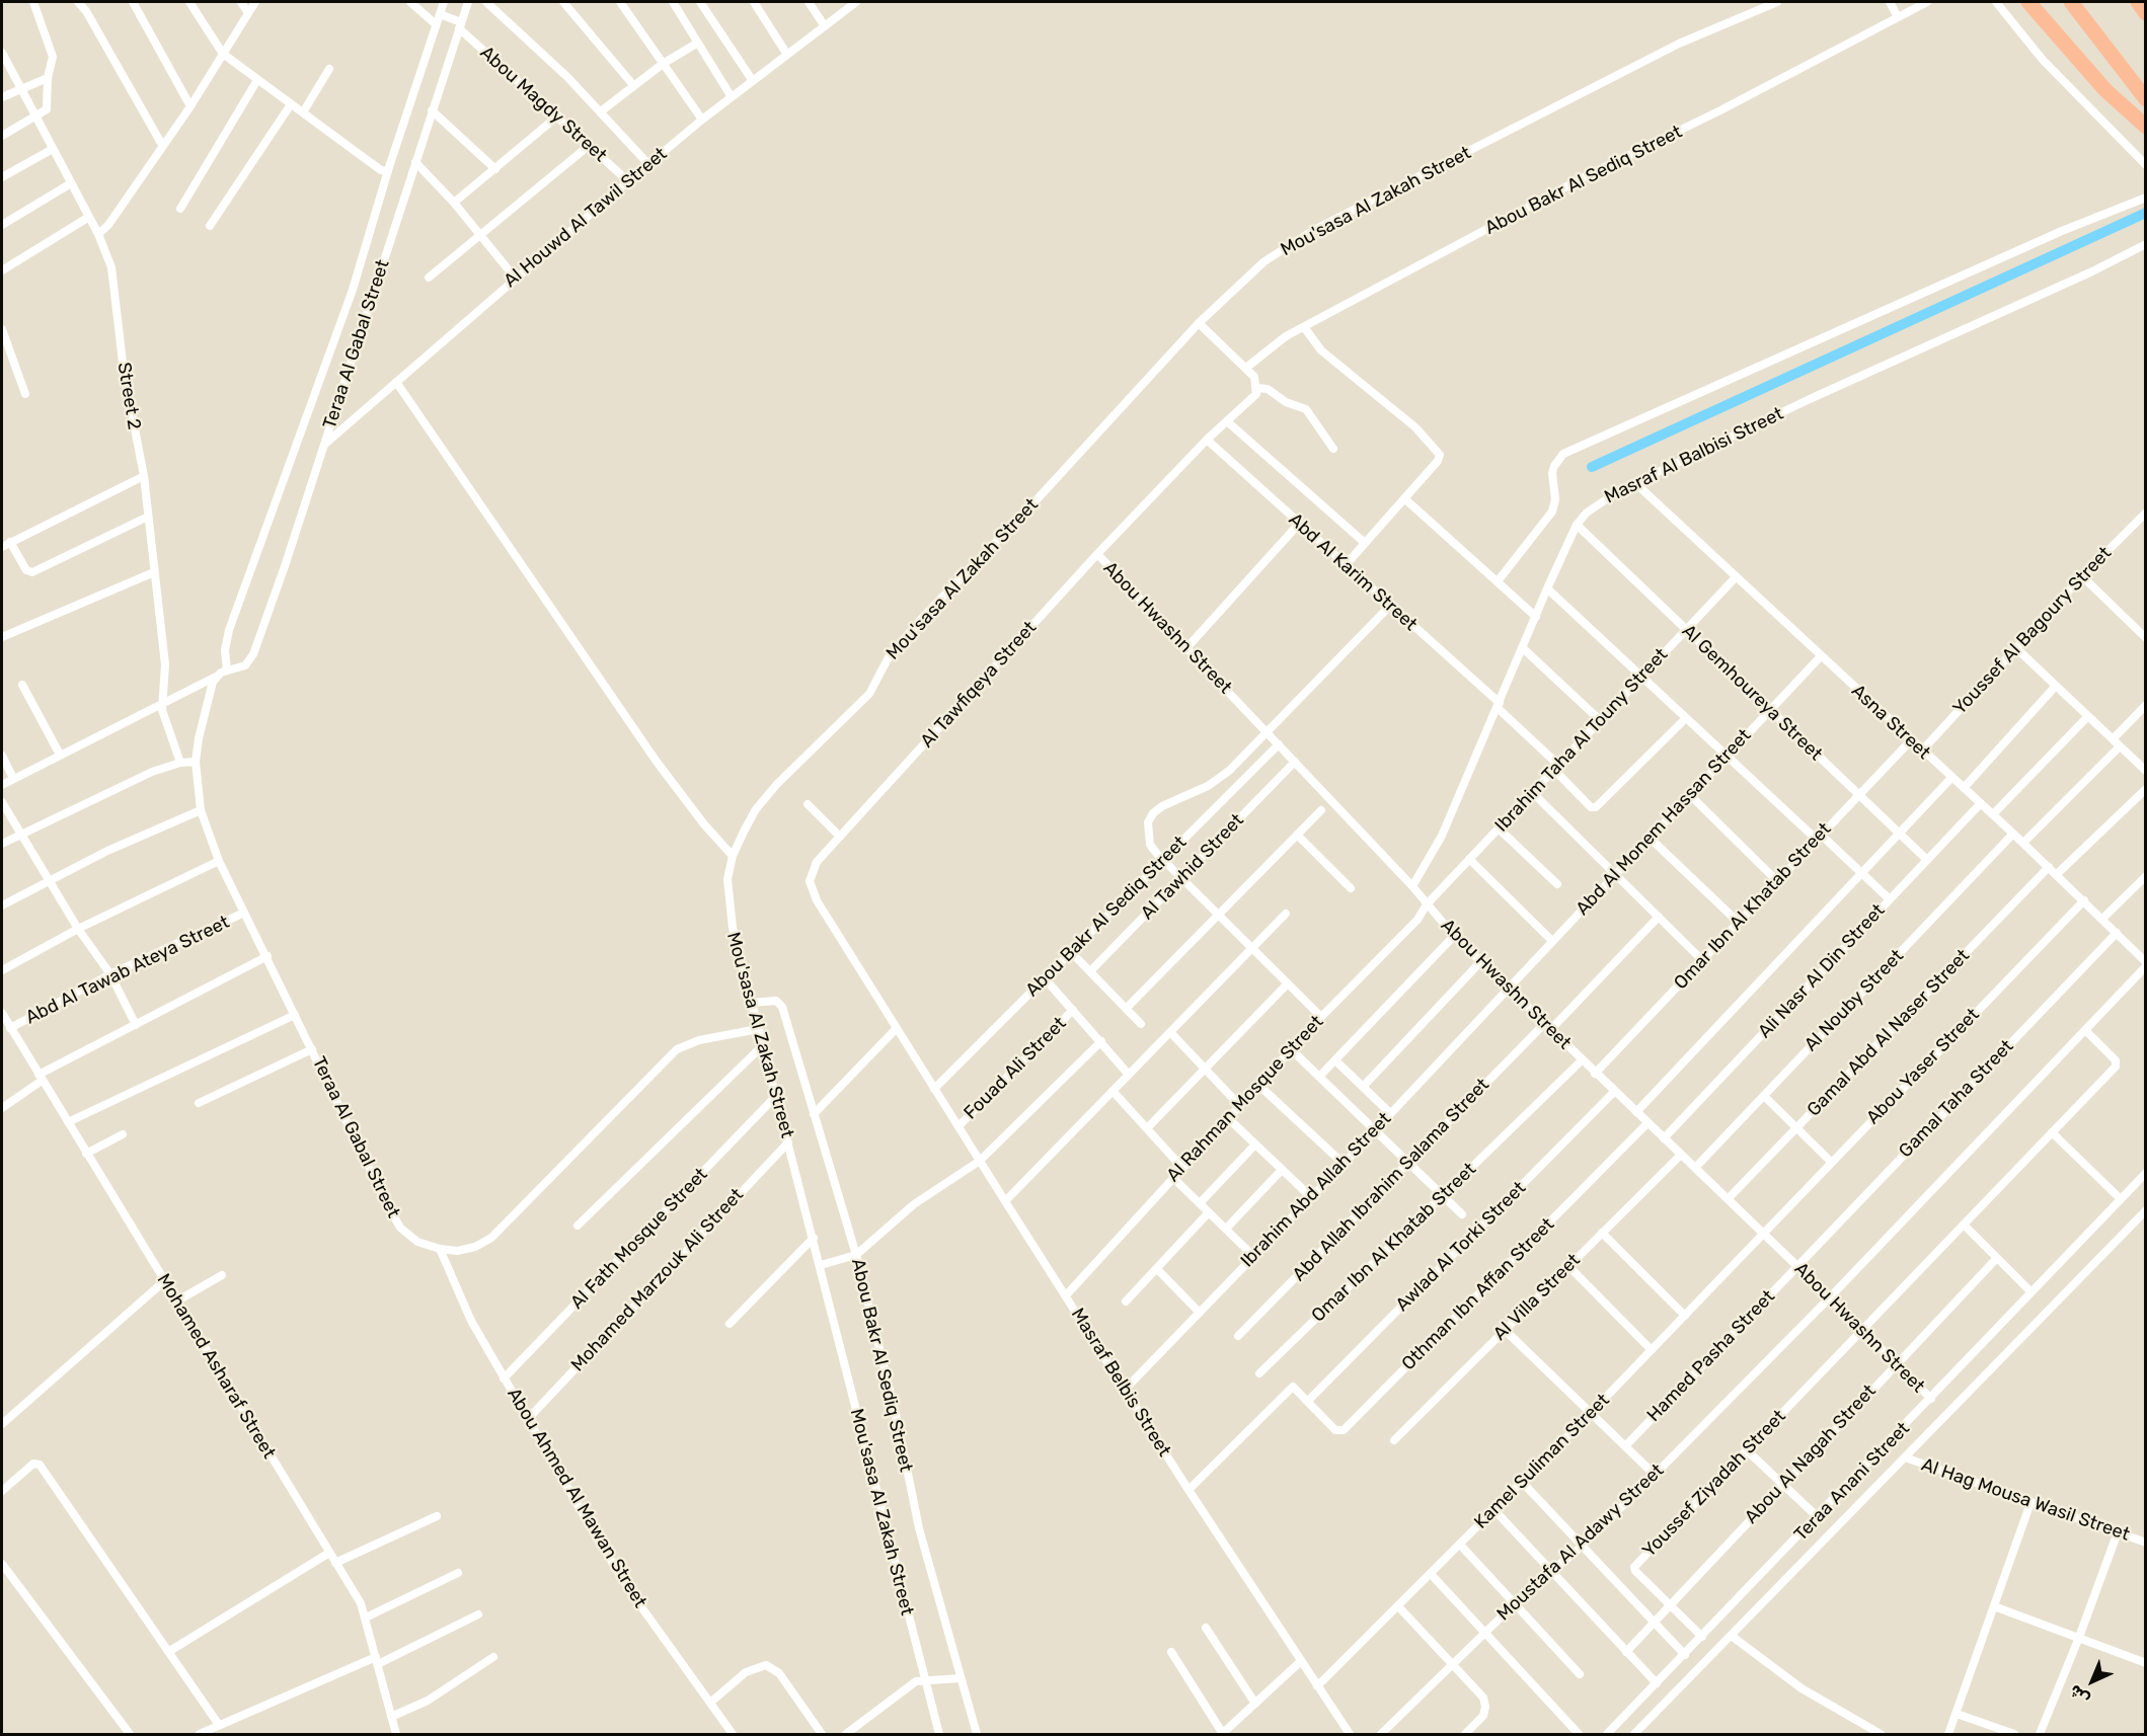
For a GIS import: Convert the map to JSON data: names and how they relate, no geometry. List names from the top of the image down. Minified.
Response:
{"streets":{"street":["Abou Magdy Street","Abou Bakr Al Sediq Street","Mou'sasa Al Zakah Street","Al Houwd Al Tawil Street","Teraa Al Gabal Street","Street 2","Masraf Al Balbisi Street","Abd Al Karim Street","Abou Hwashn Street","Youssef Al Bagoury Street","Al Tawfiqeya Street","Al Gemhoureya Street","Asna Street","Ibrahim Taha Al Touny Street","Abd Al Monem Hassan Street","Al Tawhid Street","Omar Ibn Al Khatab Street","Abd Al Tawab Ateya Street","Ali Nasr Al Din Street","Al Nouby Street","Gamal Abd Al Naser Street","Abou Yaser Street","Fouad Ali Street","Al Rahman Mosque Street","Gamal Taha Street","Abd Allah Ibrahim Salama Street","Ibrahim Abd Allah Street","Al Fath Mosque Street","Awlad Al Torki Street","Mohamed Marzouk Ali Street","Othman Ibn Affan Street","Al Villa Street","Hamed Pasha Street","Mohamed Asharaf Street","Masraf Belbis Street","Abou Al Nagah Street","Kamel Suliman Street","Teraa Anani Street","Youssef Ziyadah Street","Abou Ahmed Al Mawan Street","Al Hag Mousa Wasil Street","Moustafa Al Adawy Street"]},"crossings":[["Abou Magdy Street","Al Houwd Al Tawil Street"],["Abou Magdy Street","Teraa Al Gabal Street"],["Abou Bakr Al Sediq Street","Mou'sasa Al Zakah Street"],["Abou Bakr Al Sediq Street","Abou Hwashn Street"],["Abou Bakr Al Sediq Street","Masraf Belbis Street"],["Mou'sasa Al Zakah Street","Teraa Al Gabal Street"],["Mou'sasa Al Zakah Street","Al Fath Mosque Street"],["Mou'sasa Al Zakah Street","Mohamed Marzouk Ali Street"],["Al Houwd Al Tawil Street","Teraa Al Gabal Street"],["Teraa Al Gabal Street","Abd Al Tawab Ateya Street"],["Teraa Al Gabal Street","Abou Ahmed Al Mawan Street"],["Masraf Al Balbisi Street","Abd Al Karim Street"],["Masraf Al Balbisi Street","Abou Hwashn Street"],["Masraf Al Balbisi Street","Al Gemhoureya Street"],["Masraf Al Balbisi Street","Asna Street"],["Abd Al Karim Street","Al Tawfiqeya Street"],["Abd Al Karim Street","Ibrahim Taha Al Touny Street"],["Abou Hwashn Street","Al Tawfiqeya Street"],["Abou Hwashn Street","Ibrahim Taha Al Touny Street"],["Abou Hwashn Street","Abd Al Monem Hassan Street"],["Abou Hwashn Street","Al Tawhid Street"],["Abou Hwashn Street","Omar Ibn Al Khatab Street"],["Abou Hwashn Street","Ali Nasr Al Din Street"],["Abou Hwashn Street","Al Nouby Street"],["Abou Hwashn Street","Gamal Abd Al Naser Street"],["Abou Hwashn Street","Abou Yaser Street"],["Abou Hwashn Street","Al Rahman Mosque Street"],["Abou Hwashn Street","Gamal Taha Street"],["Abou Hwashn Street","Abd Allah Ibrahim Salama Street"],["Abou Hwashn Street","Ibrahim Abd Allah Street"],["Abou Hwashn Street","Awlad Al Torki Street"],["Abou Hwashn Street","Othman Ibn Affan Street"],["Abou Hwashn Street","Al Villa Street"],["Abou Hwashn Street","Hamed Pasha Street"],["Abou Hwashn Street","Abou Al Nagah Street"],["Abou Hwashn Street","Kamel Suliman Street"],["Abou Hwashn Street","Teraa Anani Street"],["Abou Hwashn Street","Youssef Ziyadah Street"],["Abou Hwashn Street","Moustafa Al Adawy Street"],["Youssef Al Bagoury Street","Asna Street"],["Al Tawfiqeya Street","Masraf Belbis Street"],["Al Gemhoureya Street","Ibrahim Taha Al Touny Street"],["Al Gemhoureya Street","Abd Al Monem Hassan Street"],["Al Gemhoureya Street","Omar Ibn Al Khatab Street"],["Al Gemhoureya Street","Ali Nasr Al Din Street"],["Asna Street","Ibrahim Taha Al Touny Street"],["Asna Street","Abd Al Monem Hassan Street"],["Asna Street","Omar Ibn Al Khatab Street"],["Asna Street","Ali Nasr Al Din Street"],["Asna Street","Al Nouby Street"],["Asna Street","Gamal Abd Al Naser Street"],["Asna Street","Abou Yaser Street"],["Asna Street","Gamal Taha Street"],["Asna Street","Moustafa Al Adawy Street"],["Ibrahim Taha Al Touny Street","Al Rahman Mosque Street"],["Abd Al Monem Hassan Street","Ibrahim Abd Allah Street"],["Abd Al Tawab Ateya Street","Mohamed Asharaf Street"],["Abou Yaser Street","Kamel Suliman Street"],["Fouad Ali Street","Masraf Belbis Street"],["Al Rahman Mosque Street","Masraf Belbis Street"],["Gamal Taha Street","Hamed Pasha Street"],["Ibrahim Abd Allah Street","Masraf Belbis Street"],["Al Fath Mosque Street","Abou Ahmed Al Mawan Street"],["Awlad Al Torki Street","Othman Ibn Affan Street"],["Mohamed Marzouk Ali Street","Abou Ahmed Al Mawan Street"],["Masraf Belbis Street","Kamel Suliman Street"],["Abou Al Nagah Street","Youssef Ziyadah Street"],["Teraa Anani Street","Youssef Ziyadah Street"],["Teraa Anani Street","Al Hag Mousa Wasil Street"],["Youssef Ziyadah Street","Moustafa Al Adawy Street"]],"north":"bottom left"}
